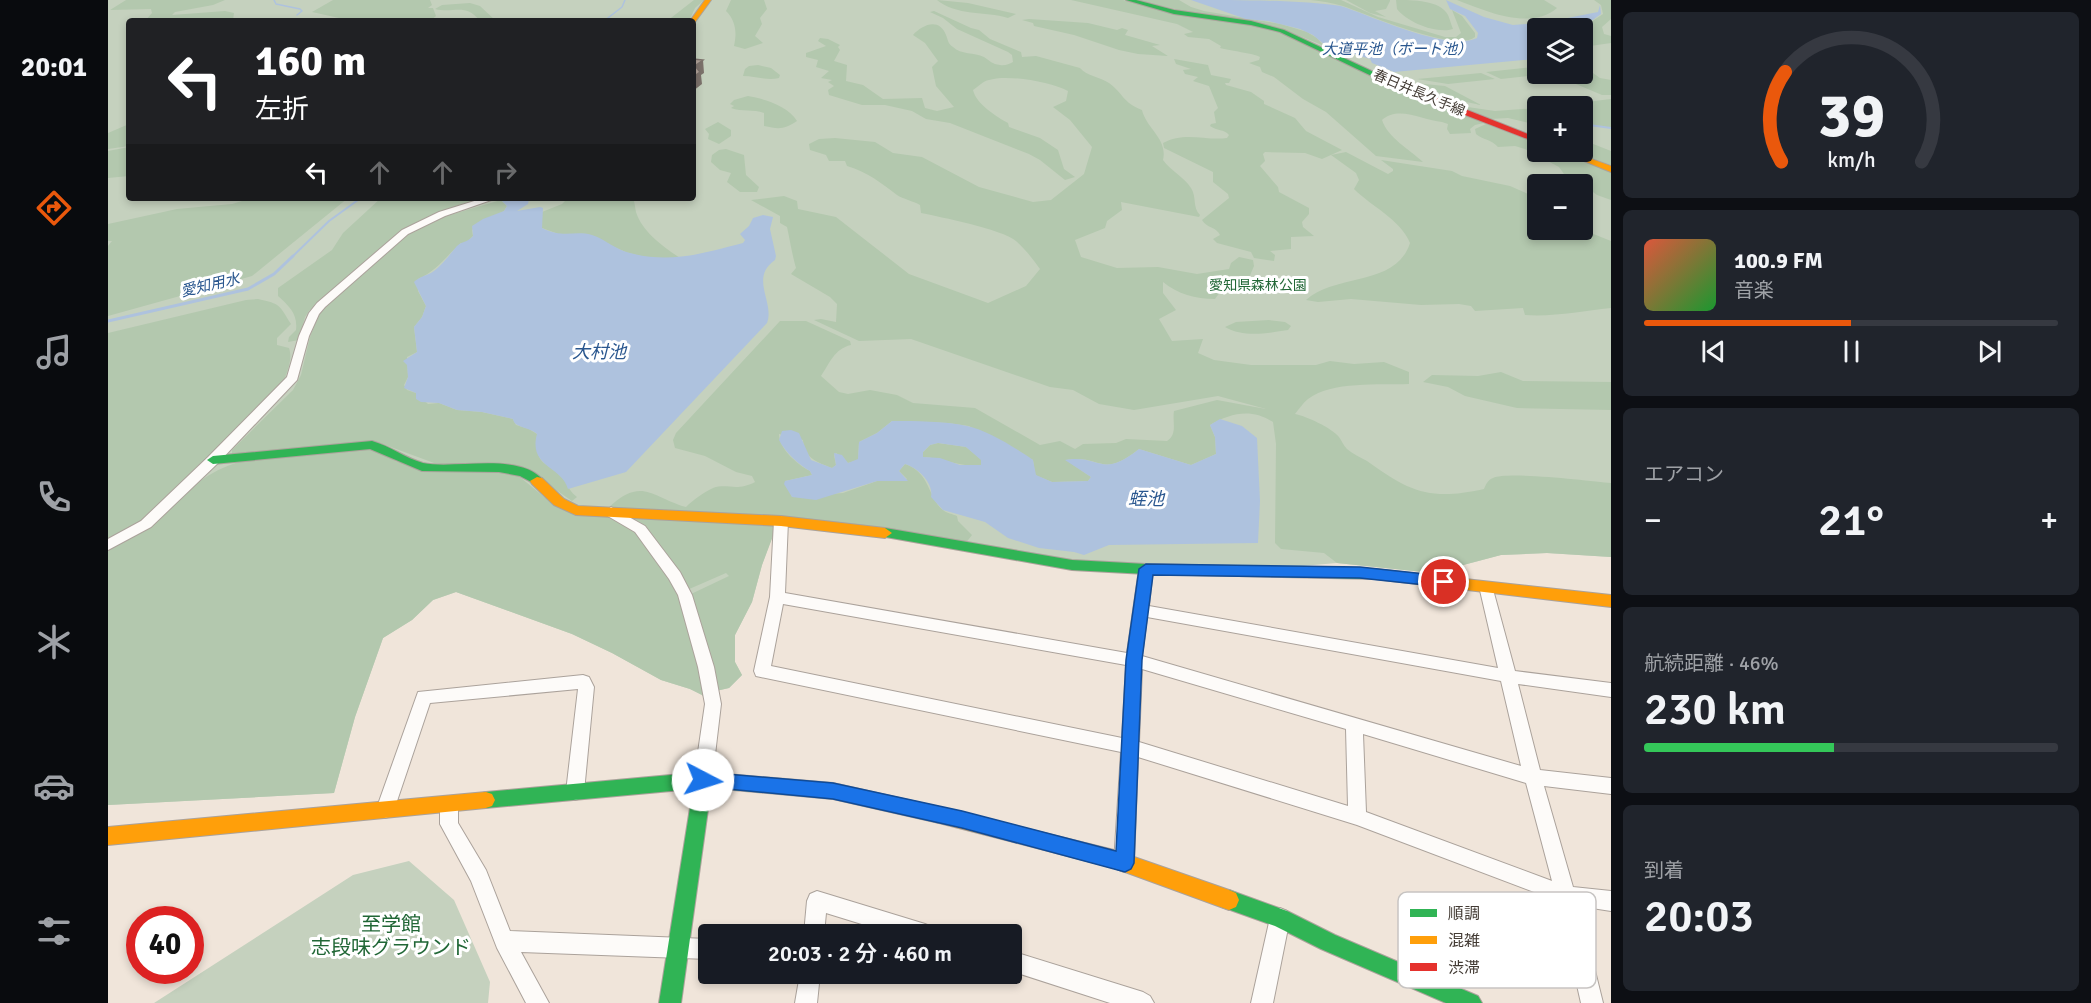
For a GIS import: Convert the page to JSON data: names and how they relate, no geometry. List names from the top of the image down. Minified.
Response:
{"streets":{"street":["春日井長久手線"]},"water":["大道平池（ボート池）","愛知用水","大村池","蛭池"],"parks":["愛知県森林公園","至学館 志段味グラウンド"],"legend":["順調","混雑","渋滞"],"page":{"tabs":"20:01","map_buttons":["+","−"],"turn":["160 m","左折"],"song":["100.9 FM","音楽"],"tile":["エアコン",["航続距離 · 46%","230 km"],["到着","20:03"]],"heat":["−","21°","+"],"limit":"40","trip":"20:03 · 2 分 · 460 m","gauge":["39","km/h"]}}
